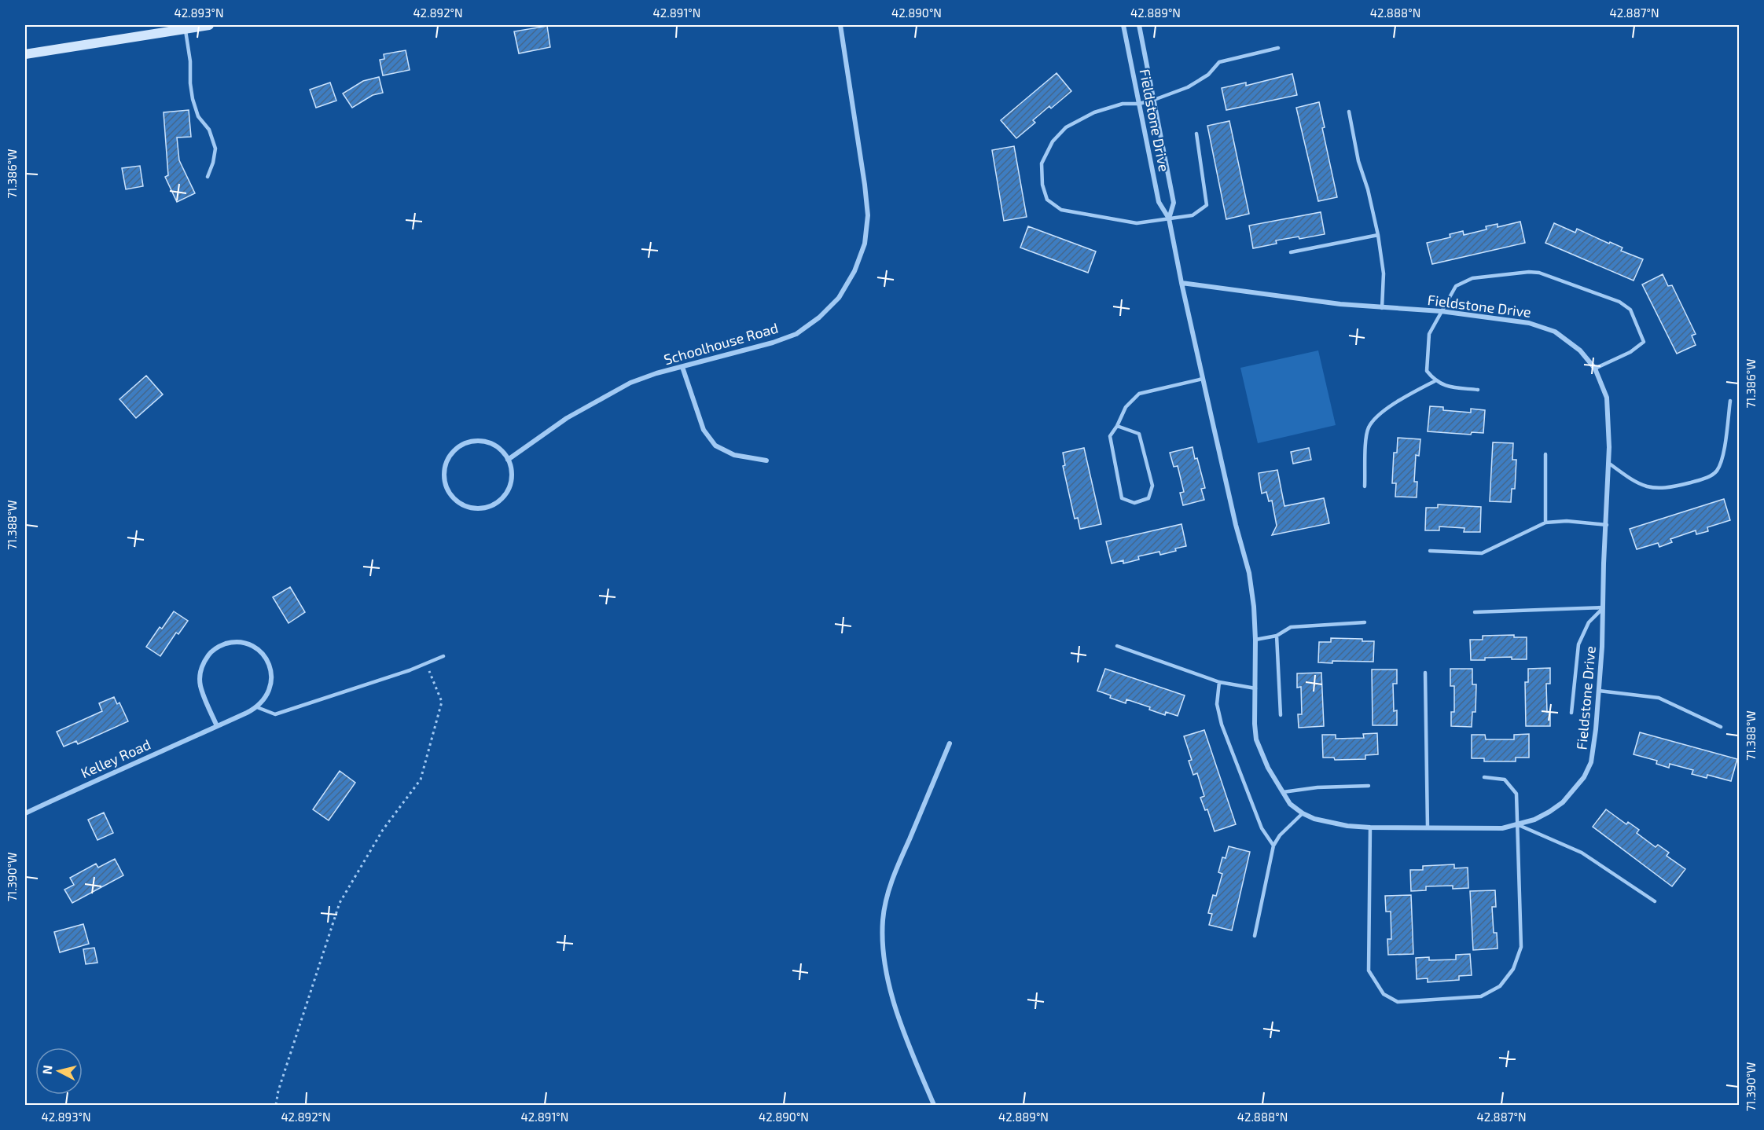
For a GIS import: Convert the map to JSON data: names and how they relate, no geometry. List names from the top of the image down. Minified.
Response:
{"streets":{"street":["Fieldstone Drive","Schoolhouse Road","Kelley Road"]},"north":"left","coordinates":["42.893°N","42.892°N","42.891°N","42.890°N","42.889°N","42.888°N","42.887°N","71.386°W","71.388°W","71.390°W"]}
